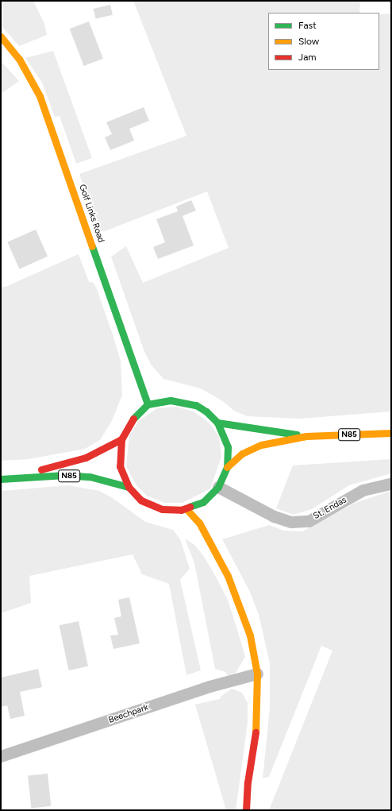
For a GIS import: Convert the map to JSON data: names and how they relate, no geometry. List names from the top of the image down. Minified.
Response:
{"streets":{"main road":["Golf Links Road","N85"],"street":["St. Endas","Beechpark"]},"crossings":[["Golf Links Road","N85"],["Golf Links Road","St. Endas"],["N85","St. Endas"]],"legend":["Fast","Slow","Jam"]}
